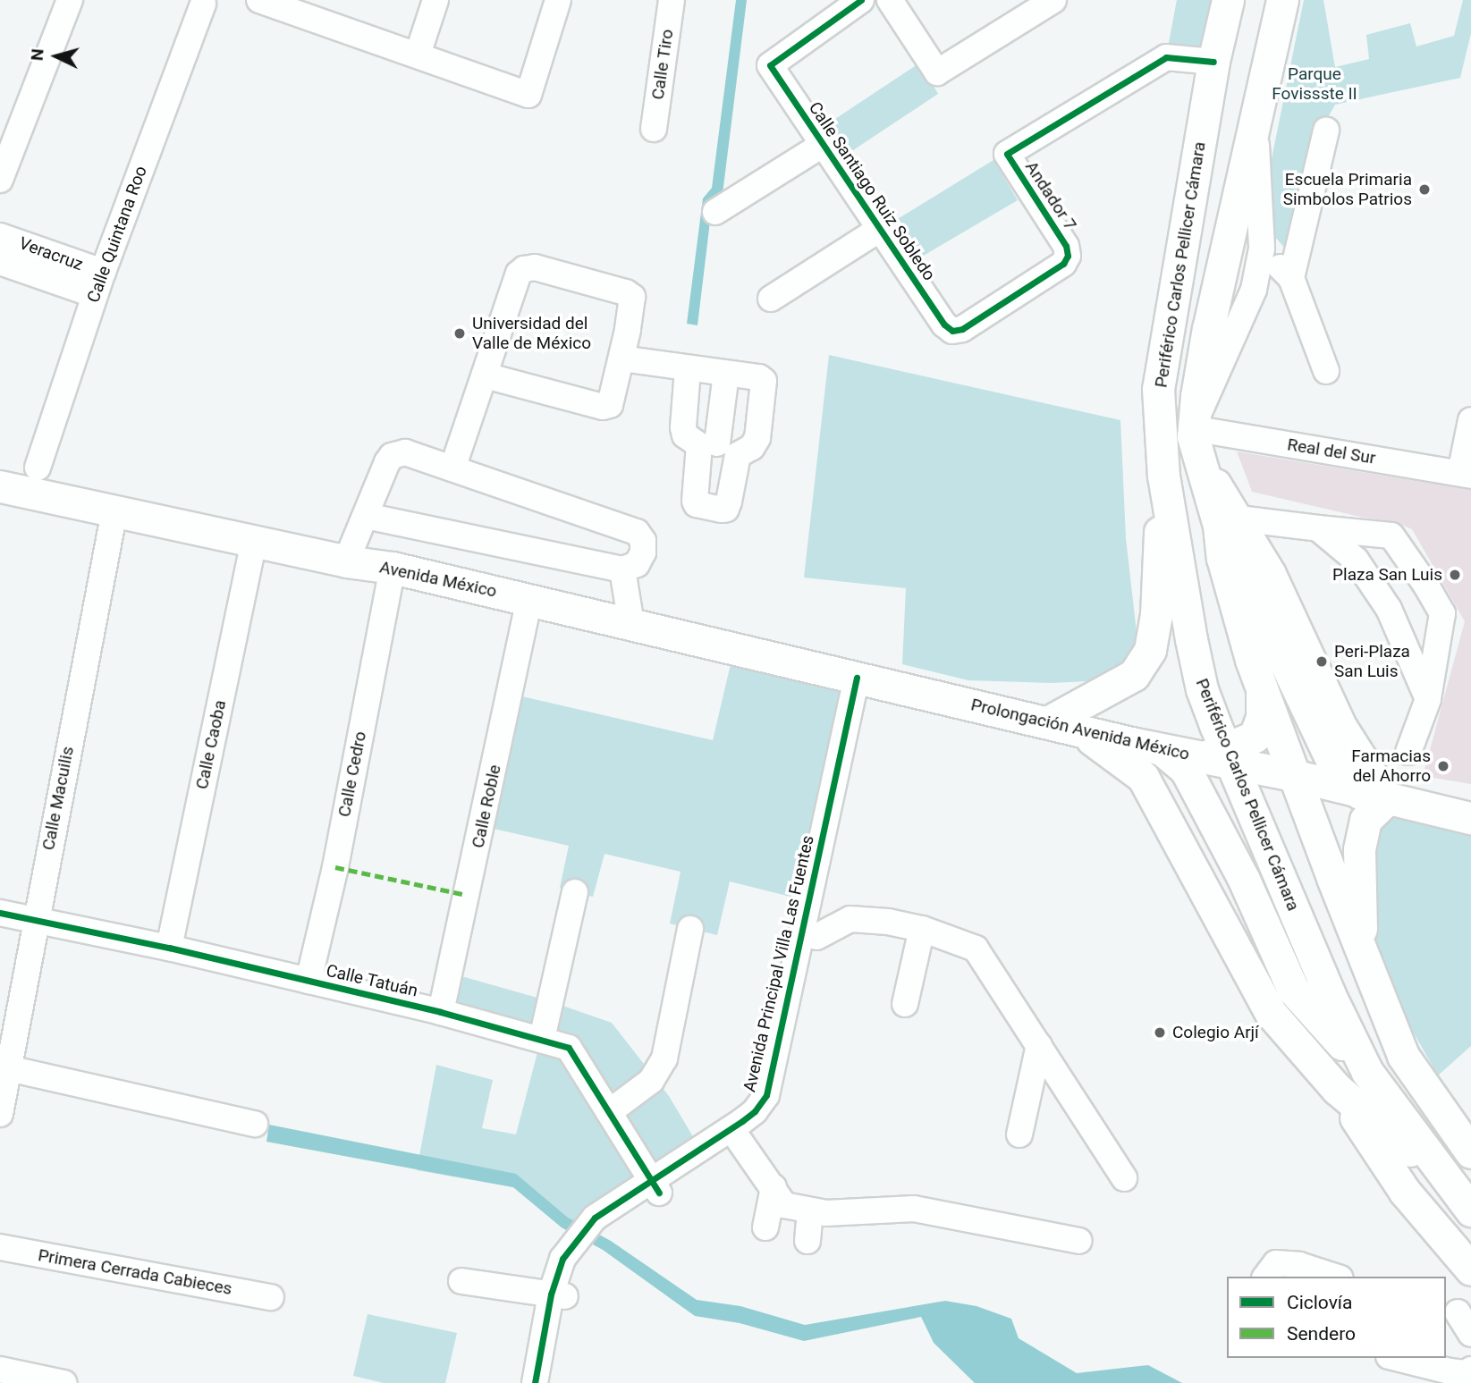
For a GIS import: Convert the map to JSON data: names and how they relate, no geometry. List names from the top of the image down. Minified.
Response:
{"streets":{"main road":["Periférico Carlos Pellicer Cámara","Avenida México","Prolongación Avenida México"],"street":["Calle Tiro","Calle Santiago Ruiz Sobledo","Andador 7","Calle Quintana Roo","Veracruz","Real del Sur","Calle Caoba","Calle Cedro","Calle Macuilis","Calle Roble","Avenida Principal Villa Las Fuentes","Calle Tatuán","Primera Cerrada Cabieces"]},"crossings":[["Calle Santiago Ruiz Sobledo","Andador 7"],["Andador 7","Periférico Carlos Pellicer Cámara"],["Calle Quintana Roo","Veracruz"],["Periférico Carlos Pellicer Cámara","Prolongación Avenida México"],["Avenida México","Prolongación Avenida México"],["Avenida México","Calle Caoba"],["Avenida México","Calle Cedro"],["Avenida México","Calle Macuilis"],["Avenida México","Calle Roble"],["Avenida México","Avenida Principal Villa Las Fuentes"],["Prolongación Avenida México","Avenida Principal Villa Las Fuentes"],["Calle Caoba","Calle Tatuán"],["Calle Cedro","Calle Tatuán"],["Calle Macuilis","Calle Tatuán"],["Calle Roble","Calle Tatuán"],["Avenida Principal Villa Las Fuentes","Calle Tatuán"]],"parks":["Parque Fovissste II"],"places":["Escuela Primaria Simbolos Patrios","Universidad del Valle de México","Plaza San Luis","Peri-Plaza San Luis","Farmacias del Ahorro","Colegio Arjí"],"legend":["Ciclovía","Sendero"],"north":"left"}
